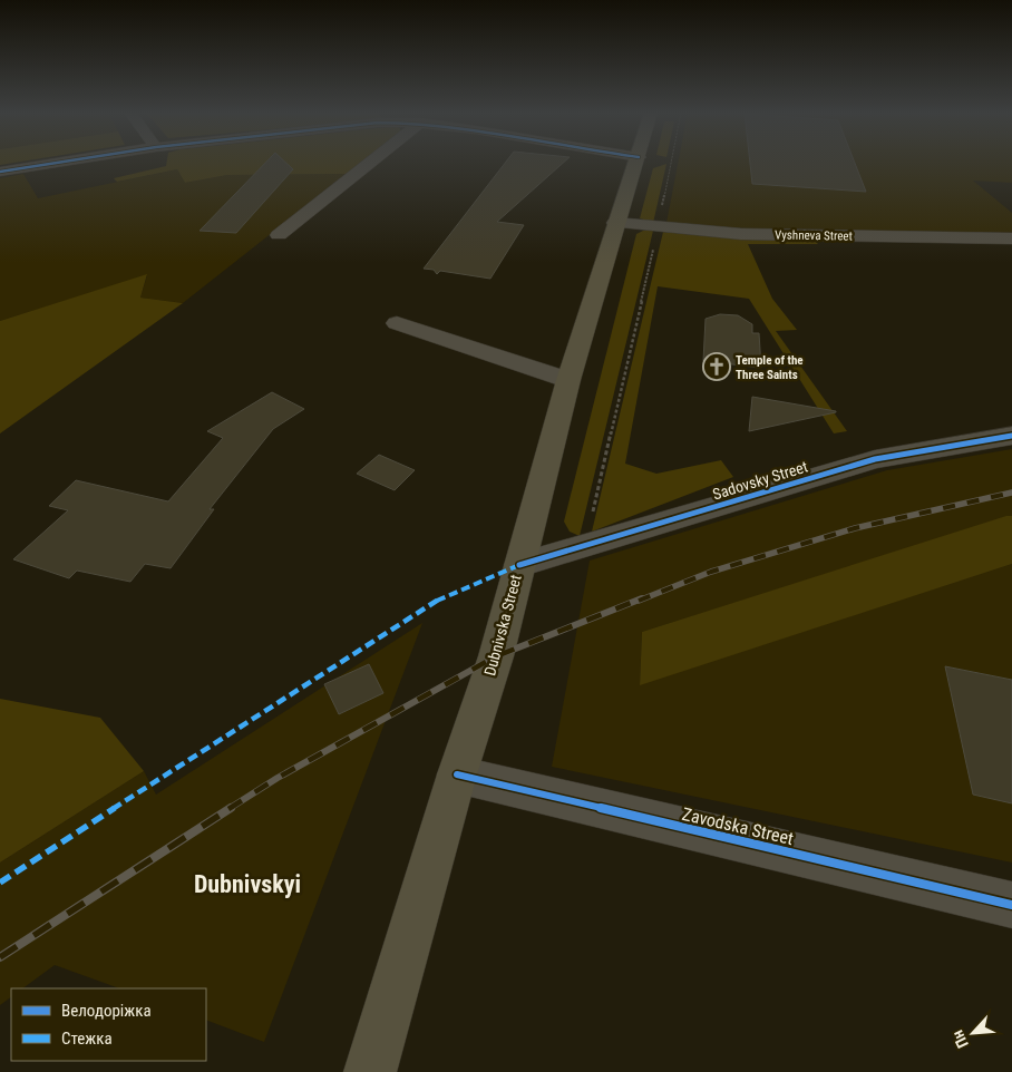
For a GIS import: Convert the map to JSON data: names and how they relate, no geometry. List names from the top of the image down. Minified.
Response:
{"streets":{"main road":["Dubnivska Street"],"street":["Vyshneva Street","Sadovsky Street","Zavodska Street"]},"crossings":[["Vyshneva Street","Dubnivska Street"],["Sadovsky Street","Dubnivska Street"],["Dubnivska Street","Zavodska Street"]],"districts":["Dubnivskyi"],"places":{"church":["Temple of the Three Saints"]},"legend":["Велодоріжка","Стежка"],"north":"bottom left"}
